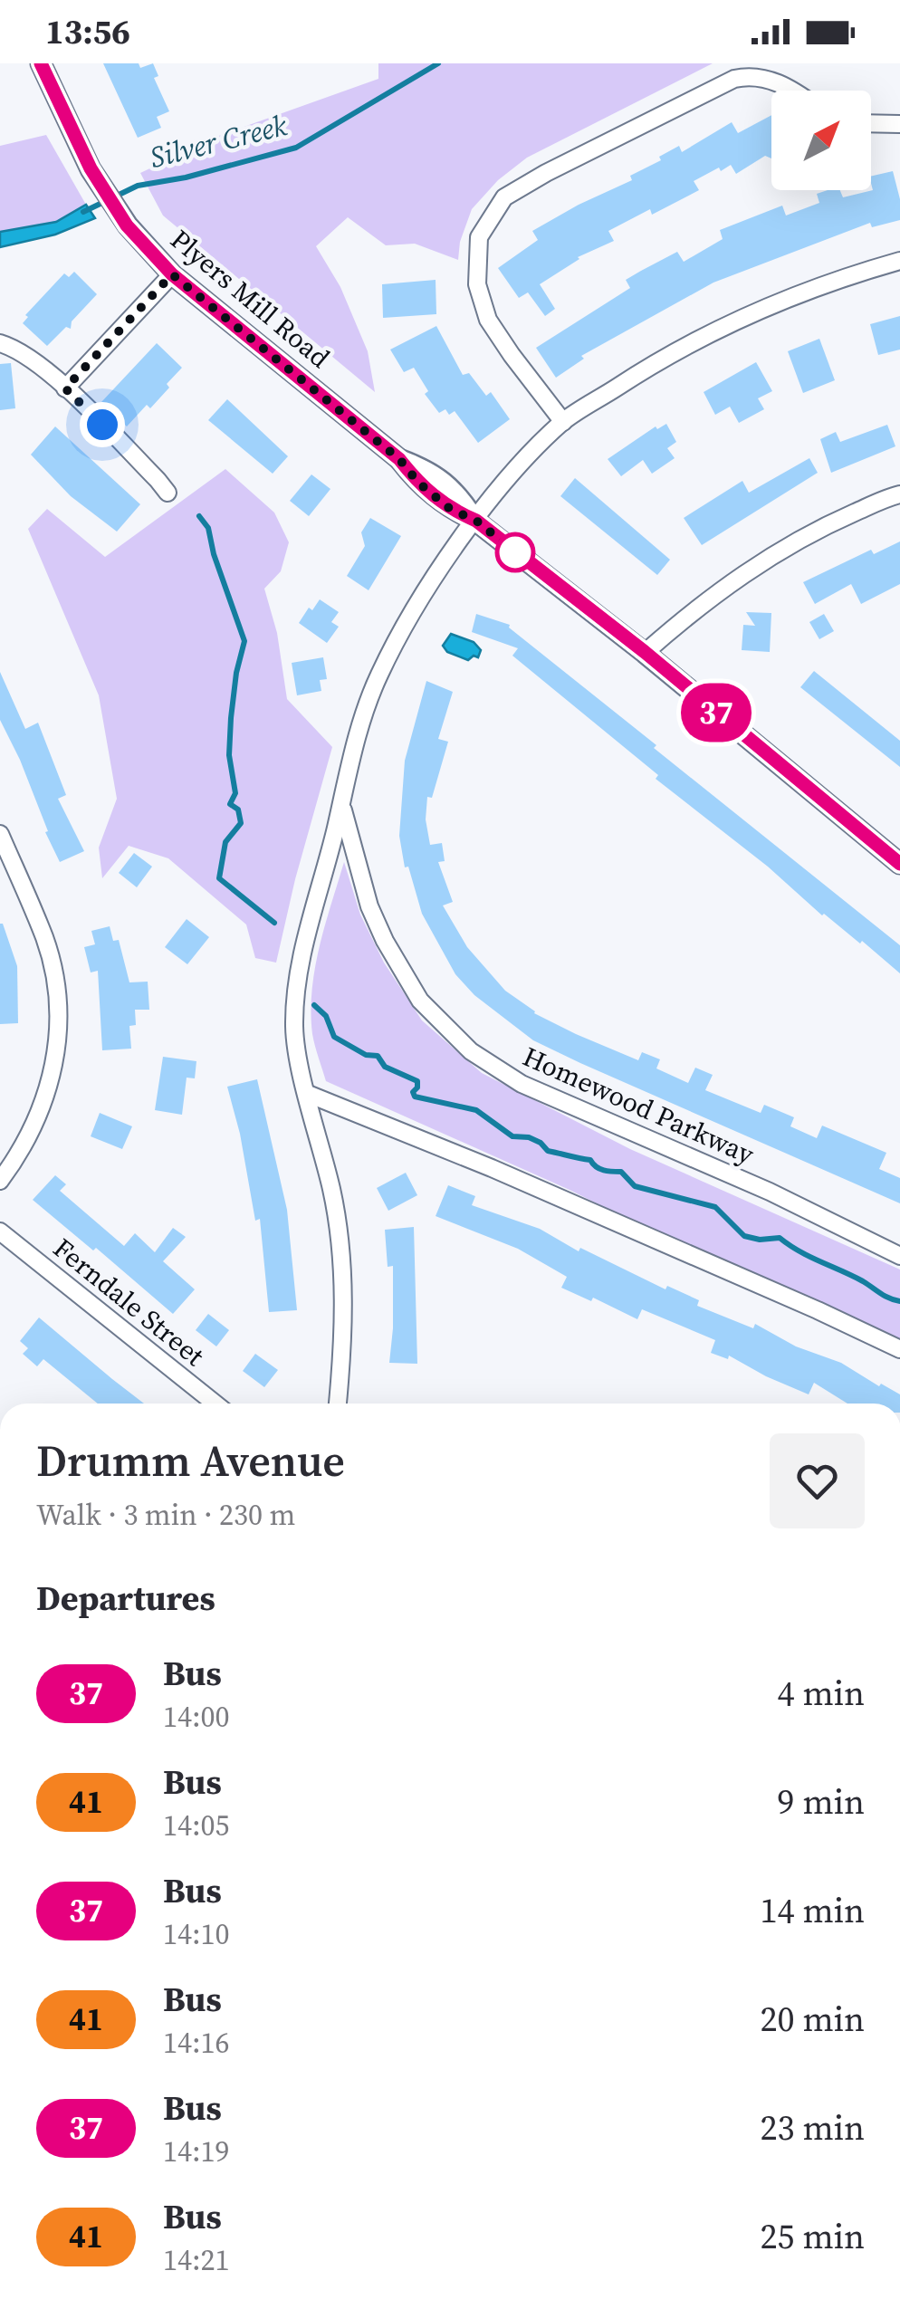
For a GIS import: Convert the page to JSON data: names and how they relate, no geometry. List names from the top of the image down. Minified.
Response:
{"streets":{"street":["Plyers Mill Road","Homewood Parkway","Ferndale Street"]},"water":["Silver Creek"],"lines":["bus line 37"],"north":"top right","page":{"status":"13:56","on_map":"37","heading":[["Drumm Avenue","Walk · 3 min · 230 m"],"Departures"],"list":[{"mark":"37","name":"Bus","note":"14:00","value":"4 min"},{"mark":"41","name":"Bus","note":"14:05","value":"9 min"},{"mark":"37","name":"Bus","note":"14:10","value":"14 min"},{"mark":"41","name":"Bus","note":"14:16","value":"20 min"},{"mark":"37","name":"Bus","note":"14:19","value":"23 min"},{"mark":"41","name":"Bus","note":"14:21","value":"25 min"}]}}
